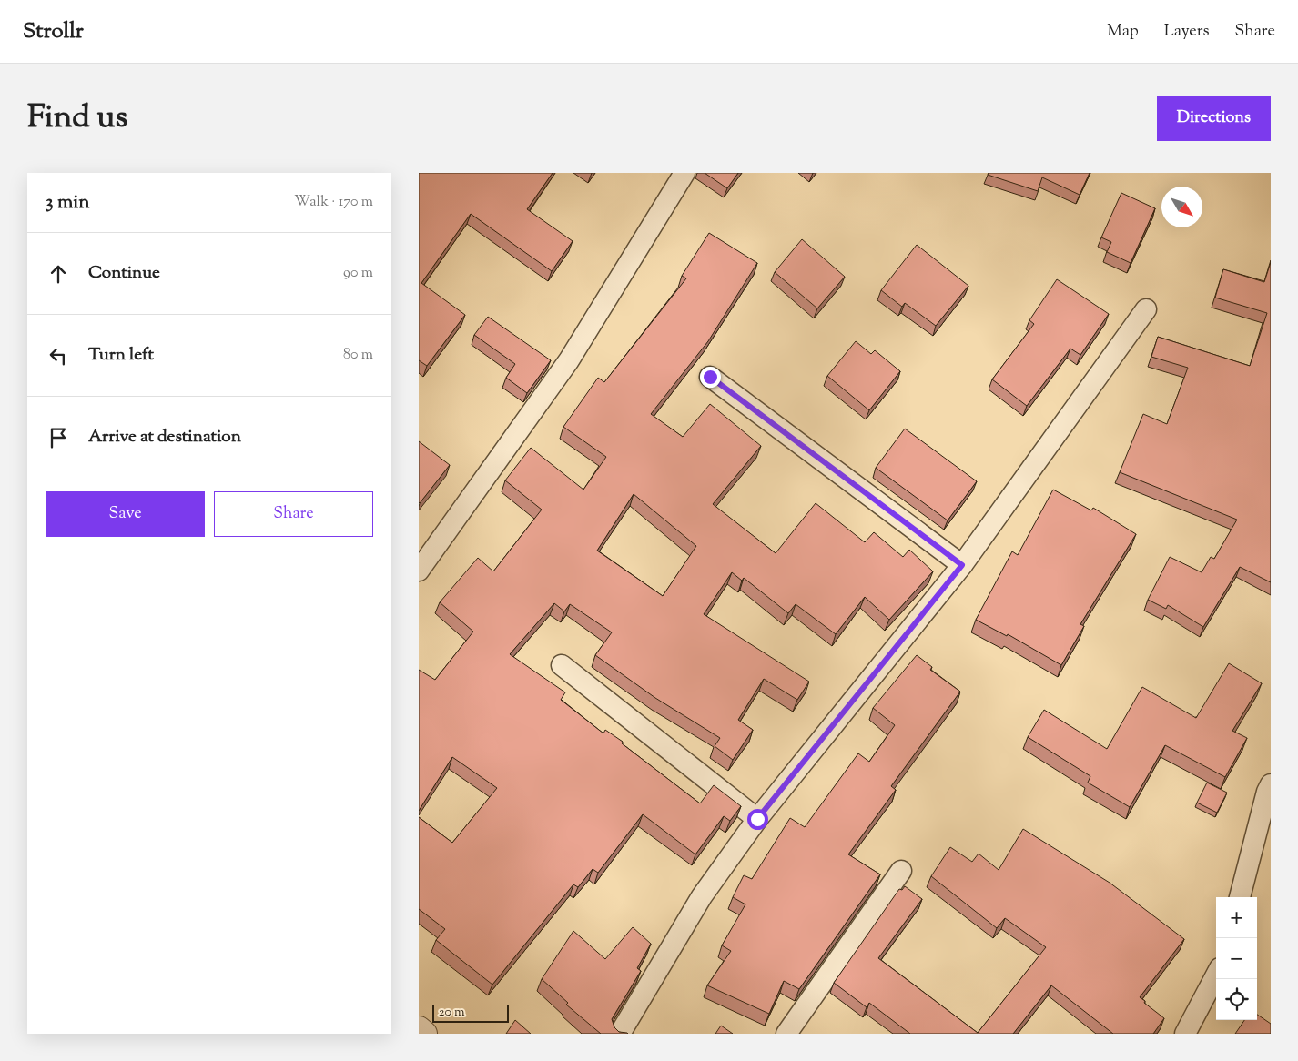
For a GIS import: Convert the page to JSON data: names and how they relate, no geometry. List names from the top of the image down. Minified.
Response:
{"scale_bar":"20 m","north":"bottom right","page":{"header":"Strollr","nav":["Map","Layers","Share"],"title":"Find us","buttons":["Directions",["Save","Share"]],"heading":["3 min","Walk · 170 m"],"list":[["Continue","90 m"],["Turn left","80 m"],"Arrive at destination"],"map_buttons":["+","−"],"scale":"20 m"}}
